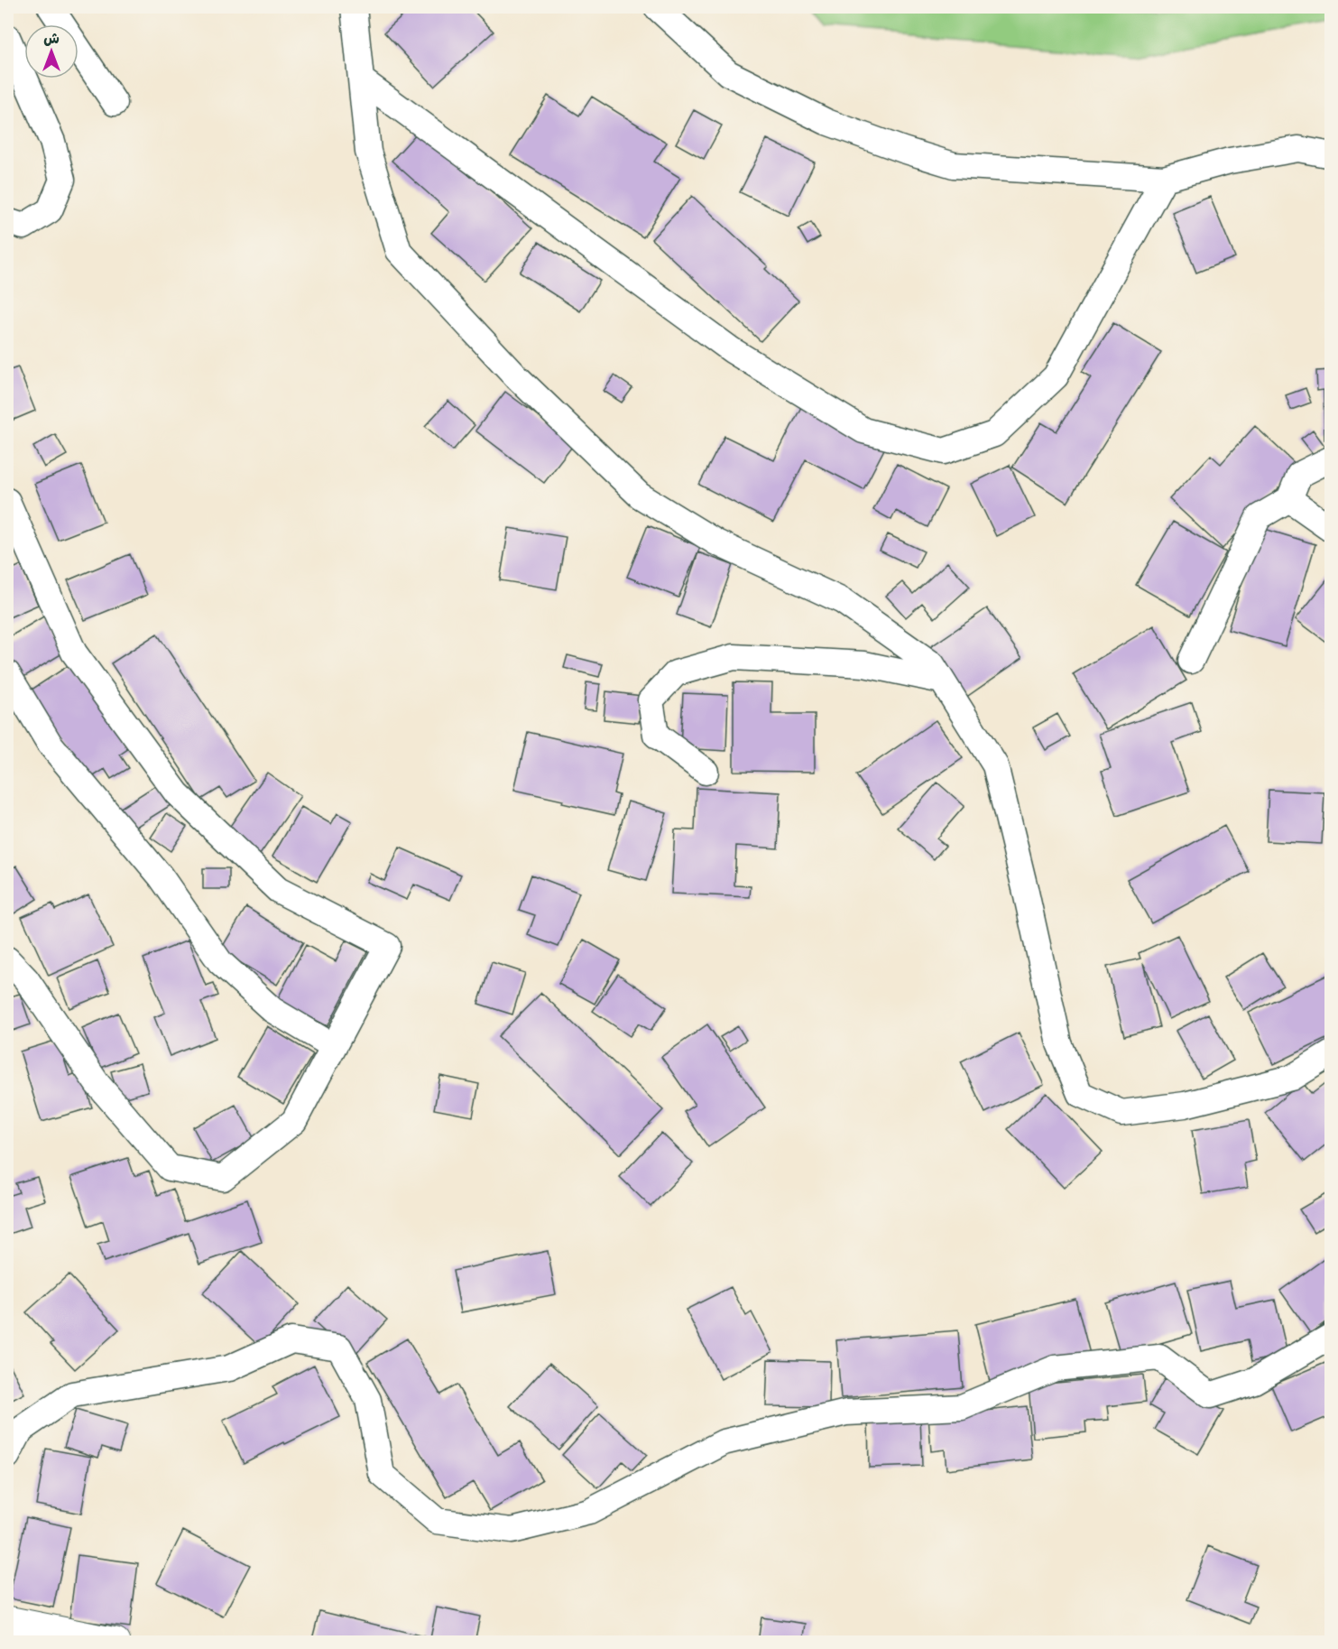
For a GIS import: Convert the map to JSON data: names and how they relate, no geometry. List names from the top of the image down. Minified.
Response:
{"north":"top"}
